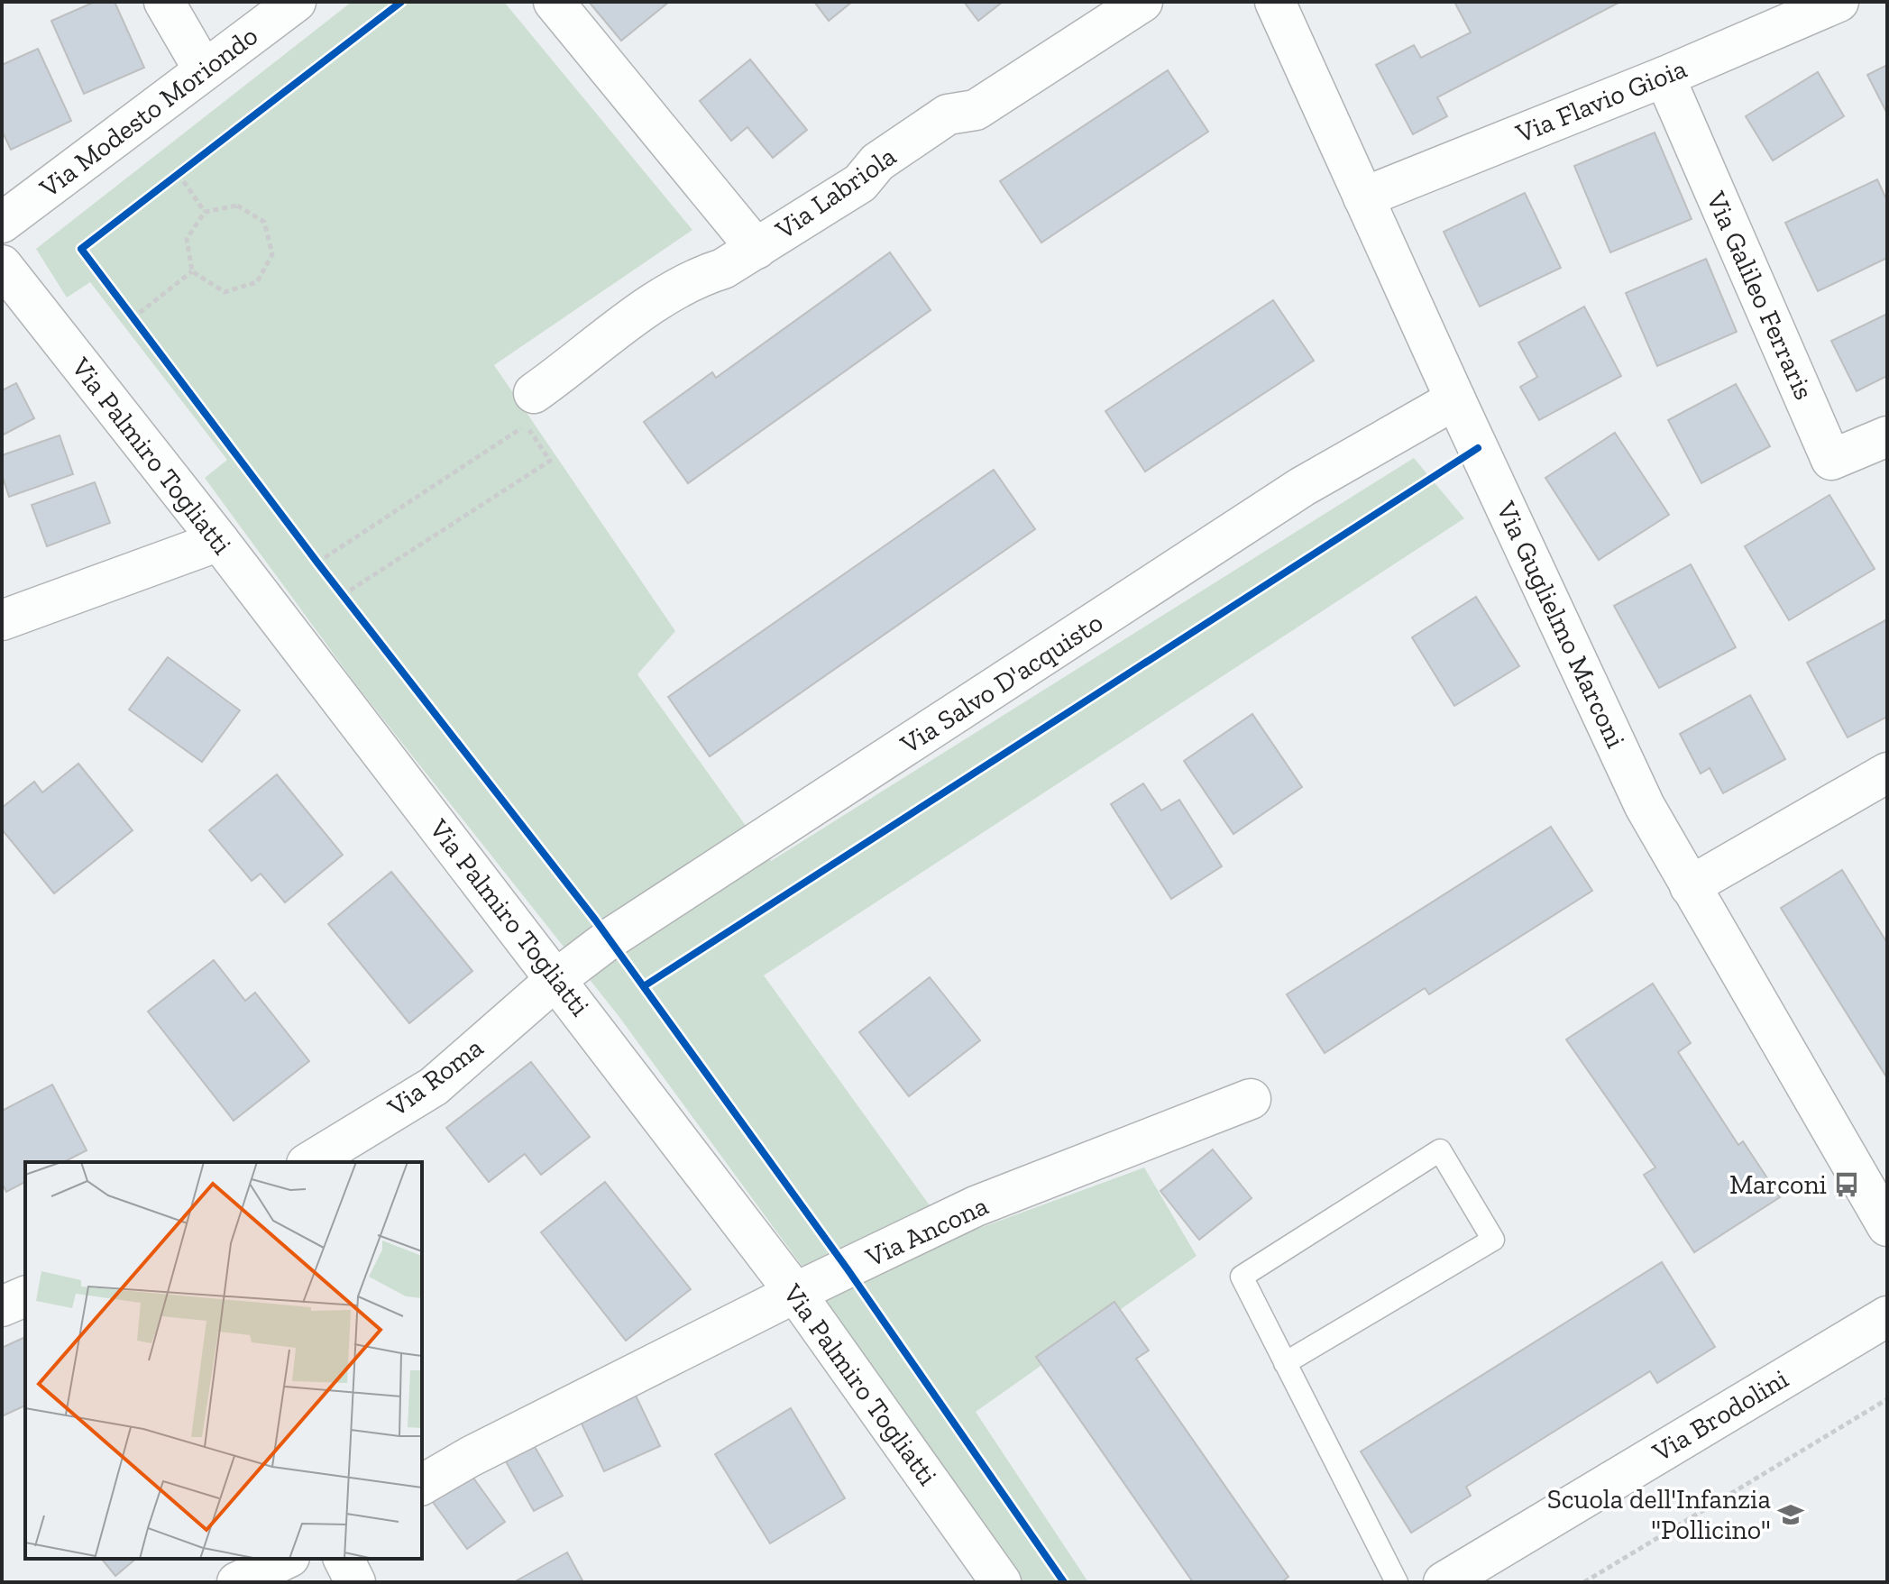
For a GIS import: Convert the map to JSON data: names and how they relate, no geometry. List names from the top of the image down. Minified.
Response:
{"streets":{"street":["Via Flavio Gioia","Via Modesto Moriondo","Via Labriola","Via Galileo Ferraris","Via Palmiro Togliatti","Via Guglielmo Marconi","Via Salvo D'acquisto","Via Roma","Via Ancona","Via Brodolini"]},"crossings":[["Via Flavio Gioia","Via Galileo Ferraris"],["Via Flavio Gioia","Via Guglielmo Marconi"],["Via Palmiro Togliatti","Via Salvo D'acquisto"],["Via Palmiro Togliatti","Via Roma"],["Via Palmiro Togliatti","Via Ancona"],["Via Guglielmo Marconi","Via Salvo D'acquisto"],["Via Salvo D'acquisto","Via Roma"]],"places":{"bus stop":["Marconi"],"school or university":["Scuola dell'Infanzia \"Pollicino\""]}}
